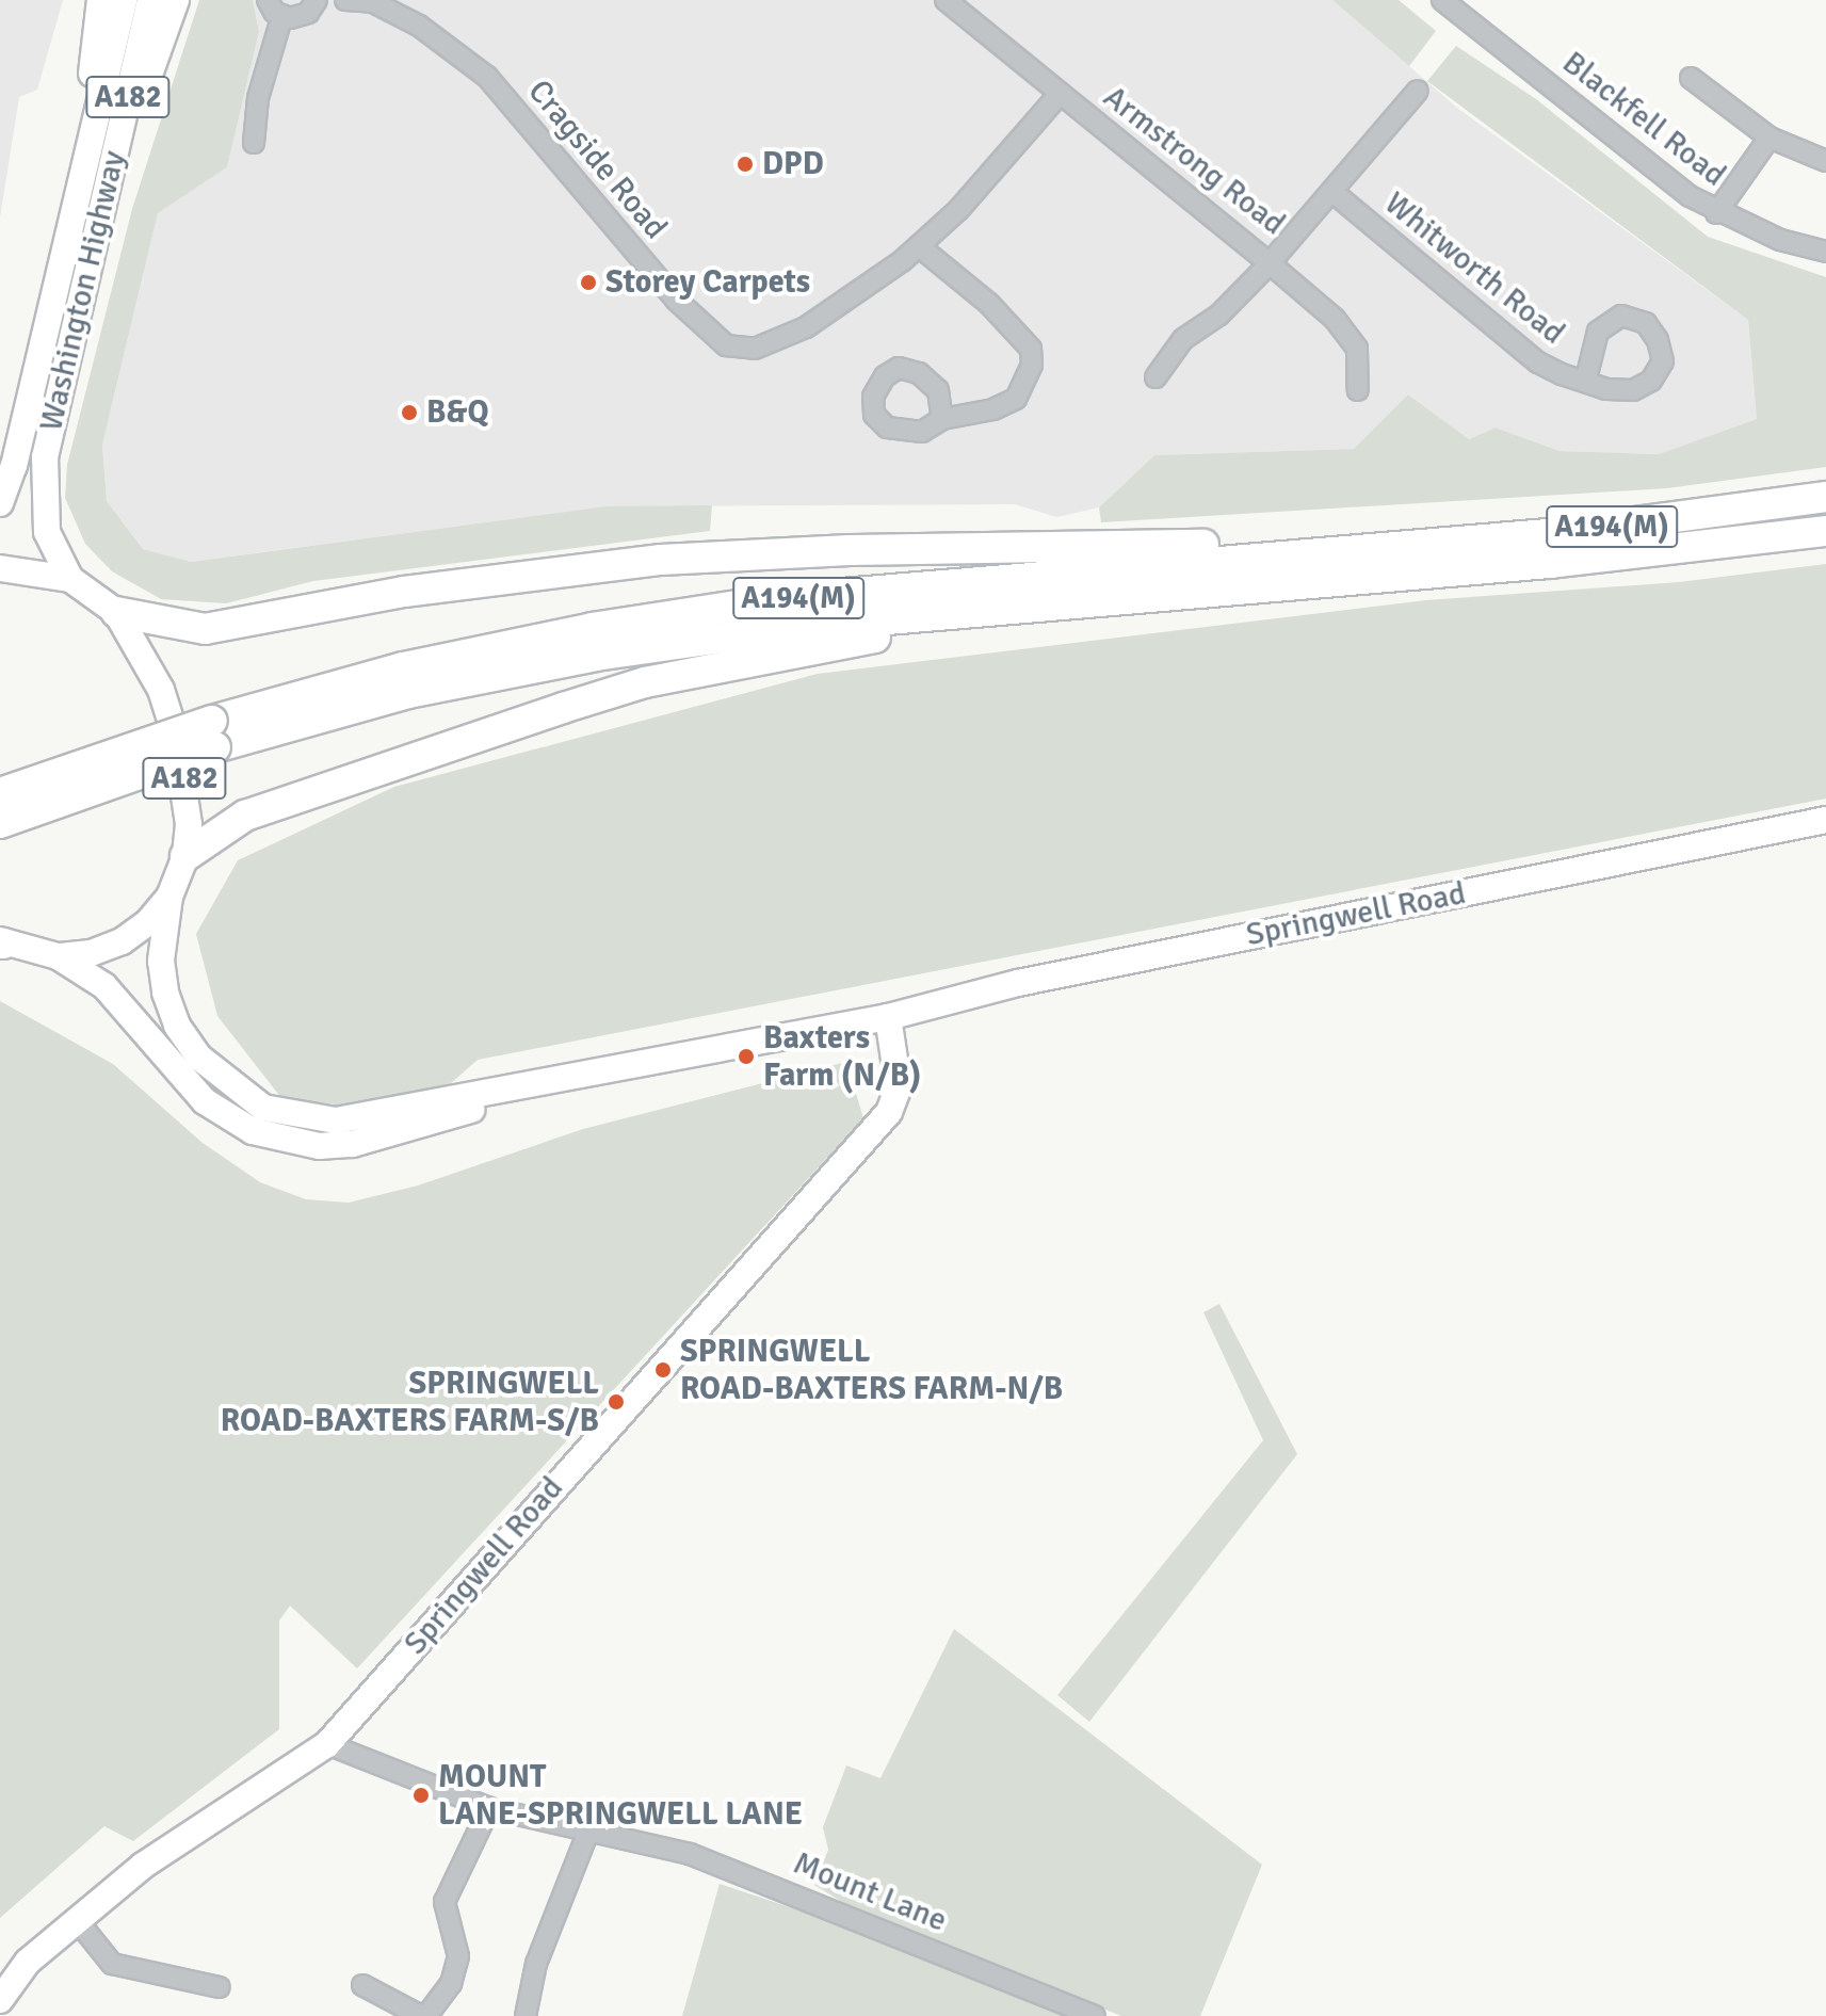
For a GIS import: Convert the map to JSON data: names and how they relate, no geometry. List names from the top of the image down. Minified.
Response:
{"streets":{"highway":["A194(M)"],"main road":["A182","Washington Highway","Springwell Road"],"street":["Blackfell Road","Cragside Road","Armstrong Road","Whitworth Road","Mount Lane"]},"crossings":[["A182","Washington Highway"],["A182","A194(M)"],["A182","Springwell Road"],["Cragside Road","Armstrong Road"],["Armstrong Road","Whitworth Road"],["Springwell Road","Mount Lane"]],"places":["DPD","Storey Carpets","B&Q","Baxters Farm (N/B)","SPRINGWELL ROAD-BAXTERS FARM-N/B","SPRINGWELL ROAD-BAXTERS FARM-S/B","MOUNT LANE-SPRINGWELL LANE"]}
